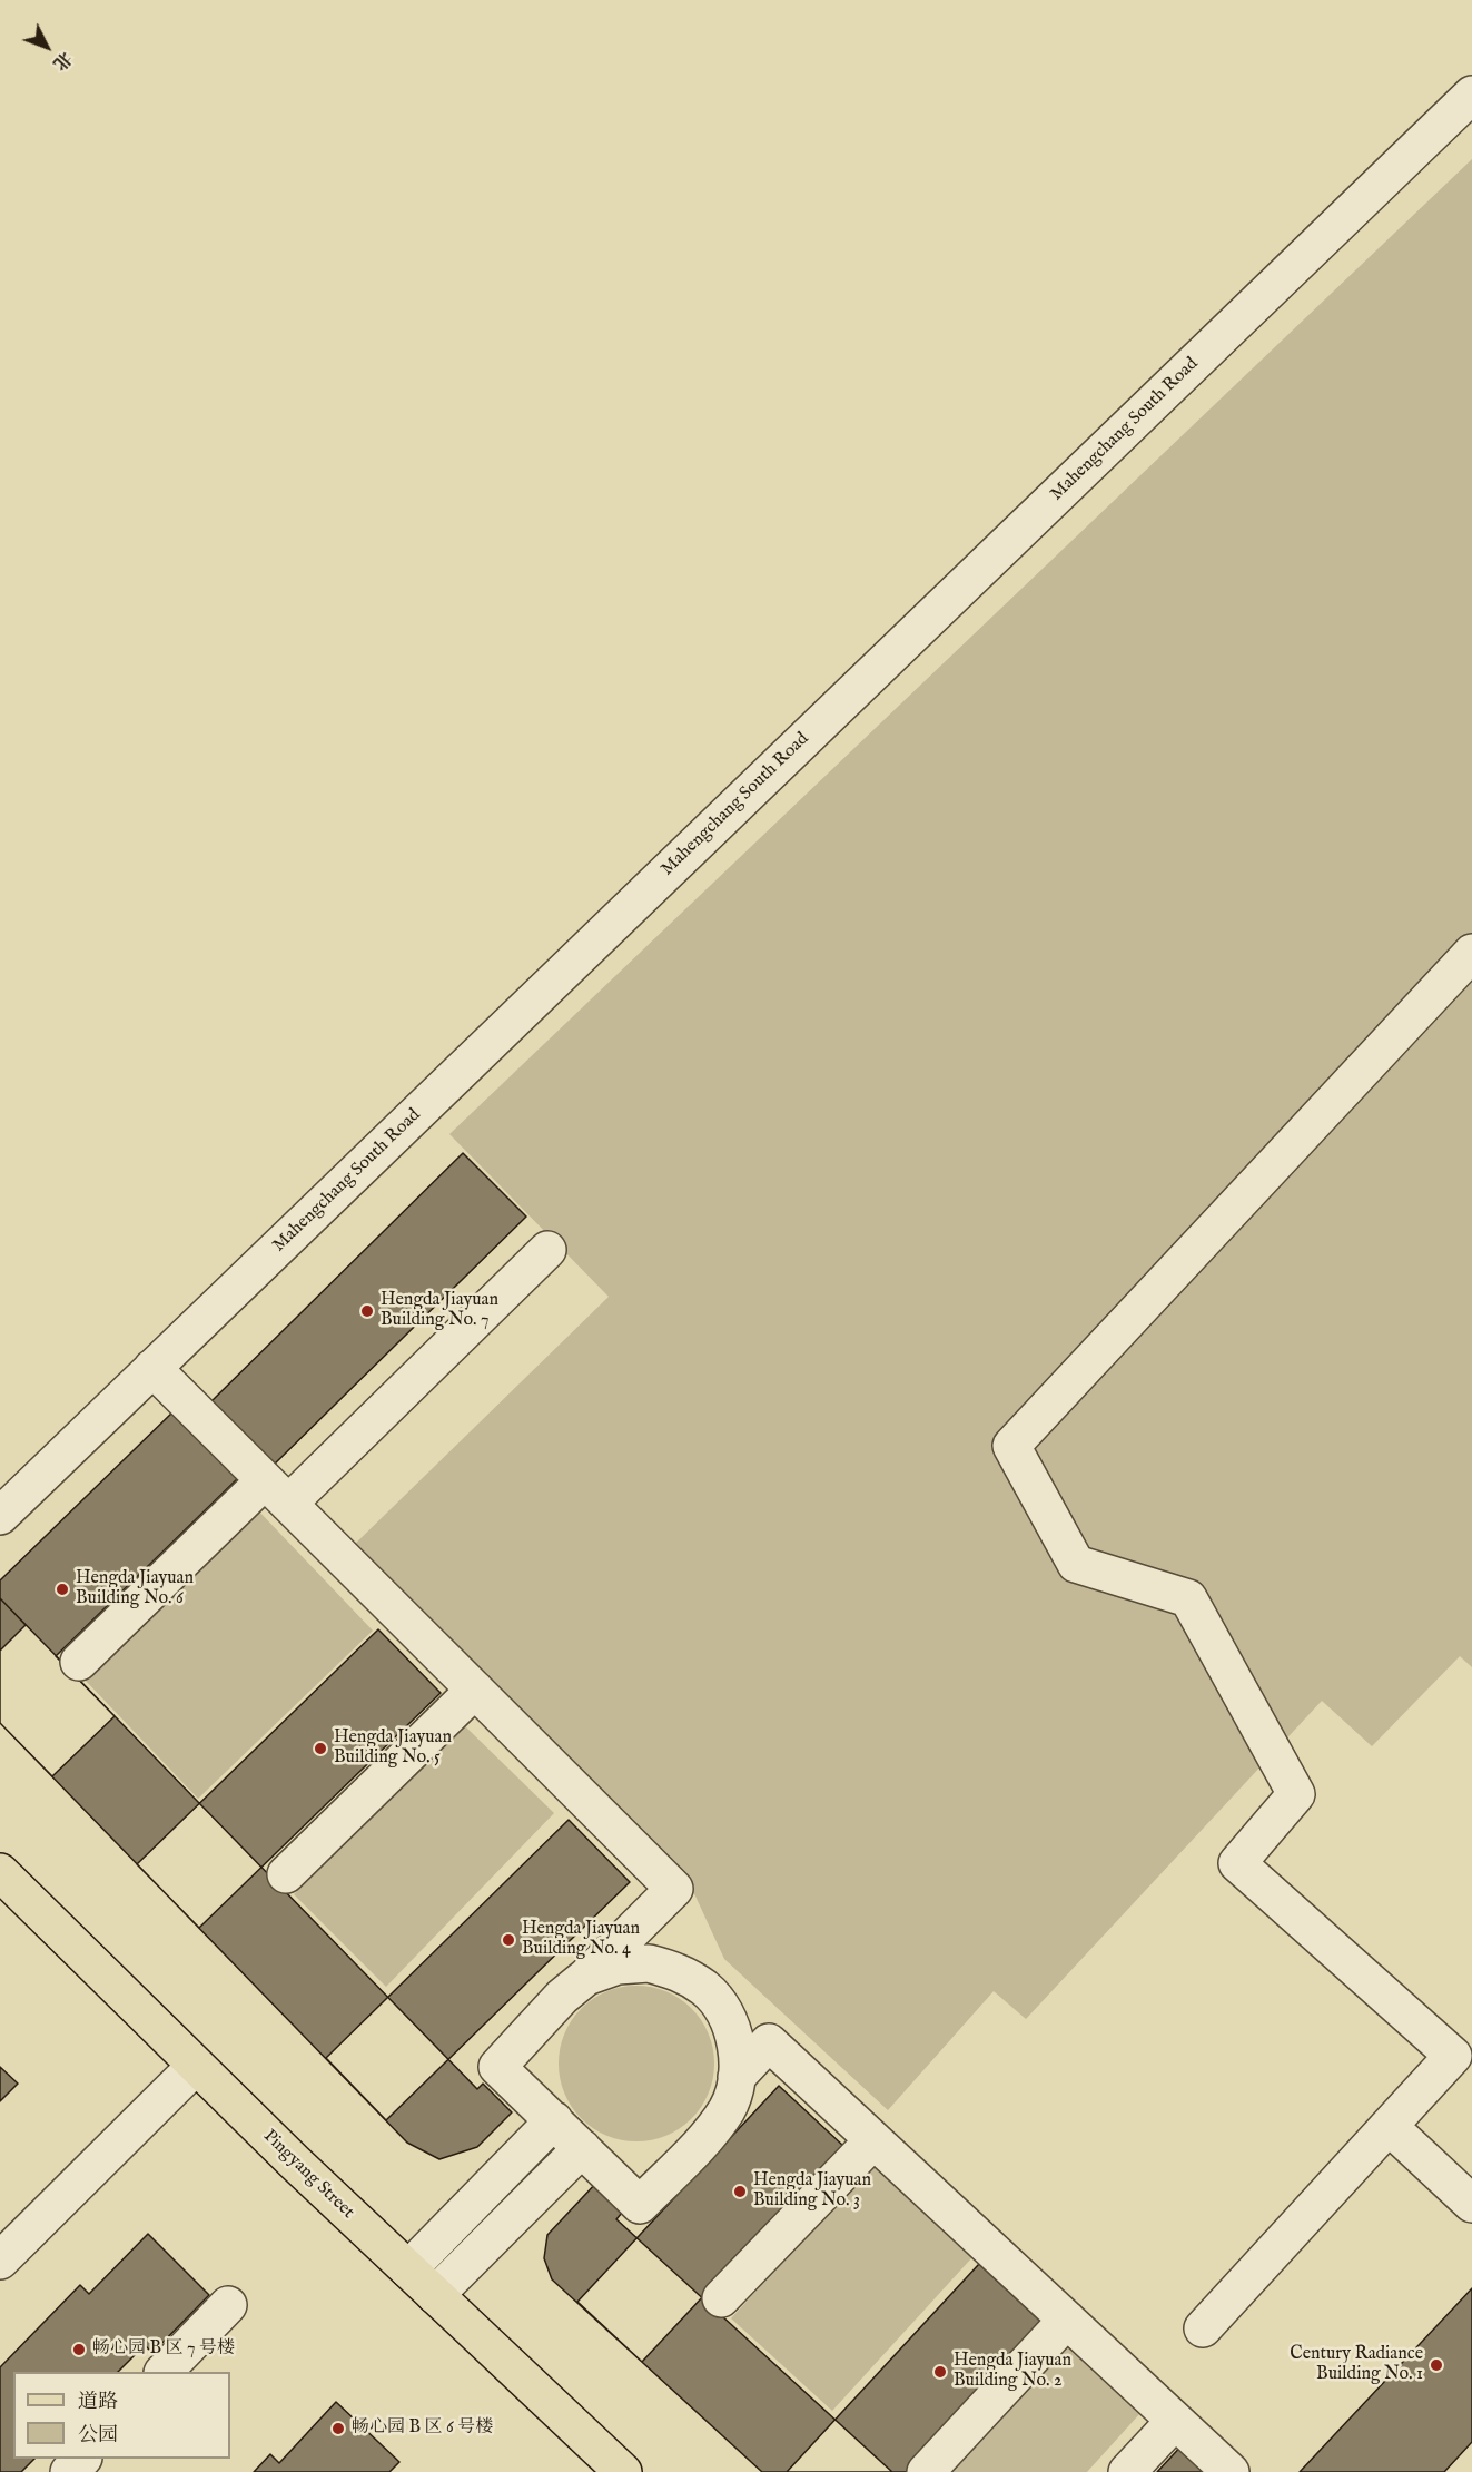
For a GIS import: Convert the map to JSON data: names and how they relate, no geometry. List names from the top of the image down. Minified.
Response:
{"streets":{"main road":["Pingyang Street"],"street":["Mahengchang South Road"]},"places":["Hengda Jiayuan Building No. 7","Hengda Jiayuan Building No. 6","Hengda Jiayuan Building No. 5","Hengda Jiayuan Building No. 4","Hengda Jiayuan Building No. 3","畅心园 B 区 7 号楼","Century Radiance Building No. 1","Hengda Jiayuan Building No. 2","畅心园 B 区 6 号楼"],"legend":["道路","公园"],"north":"bottom right"}
